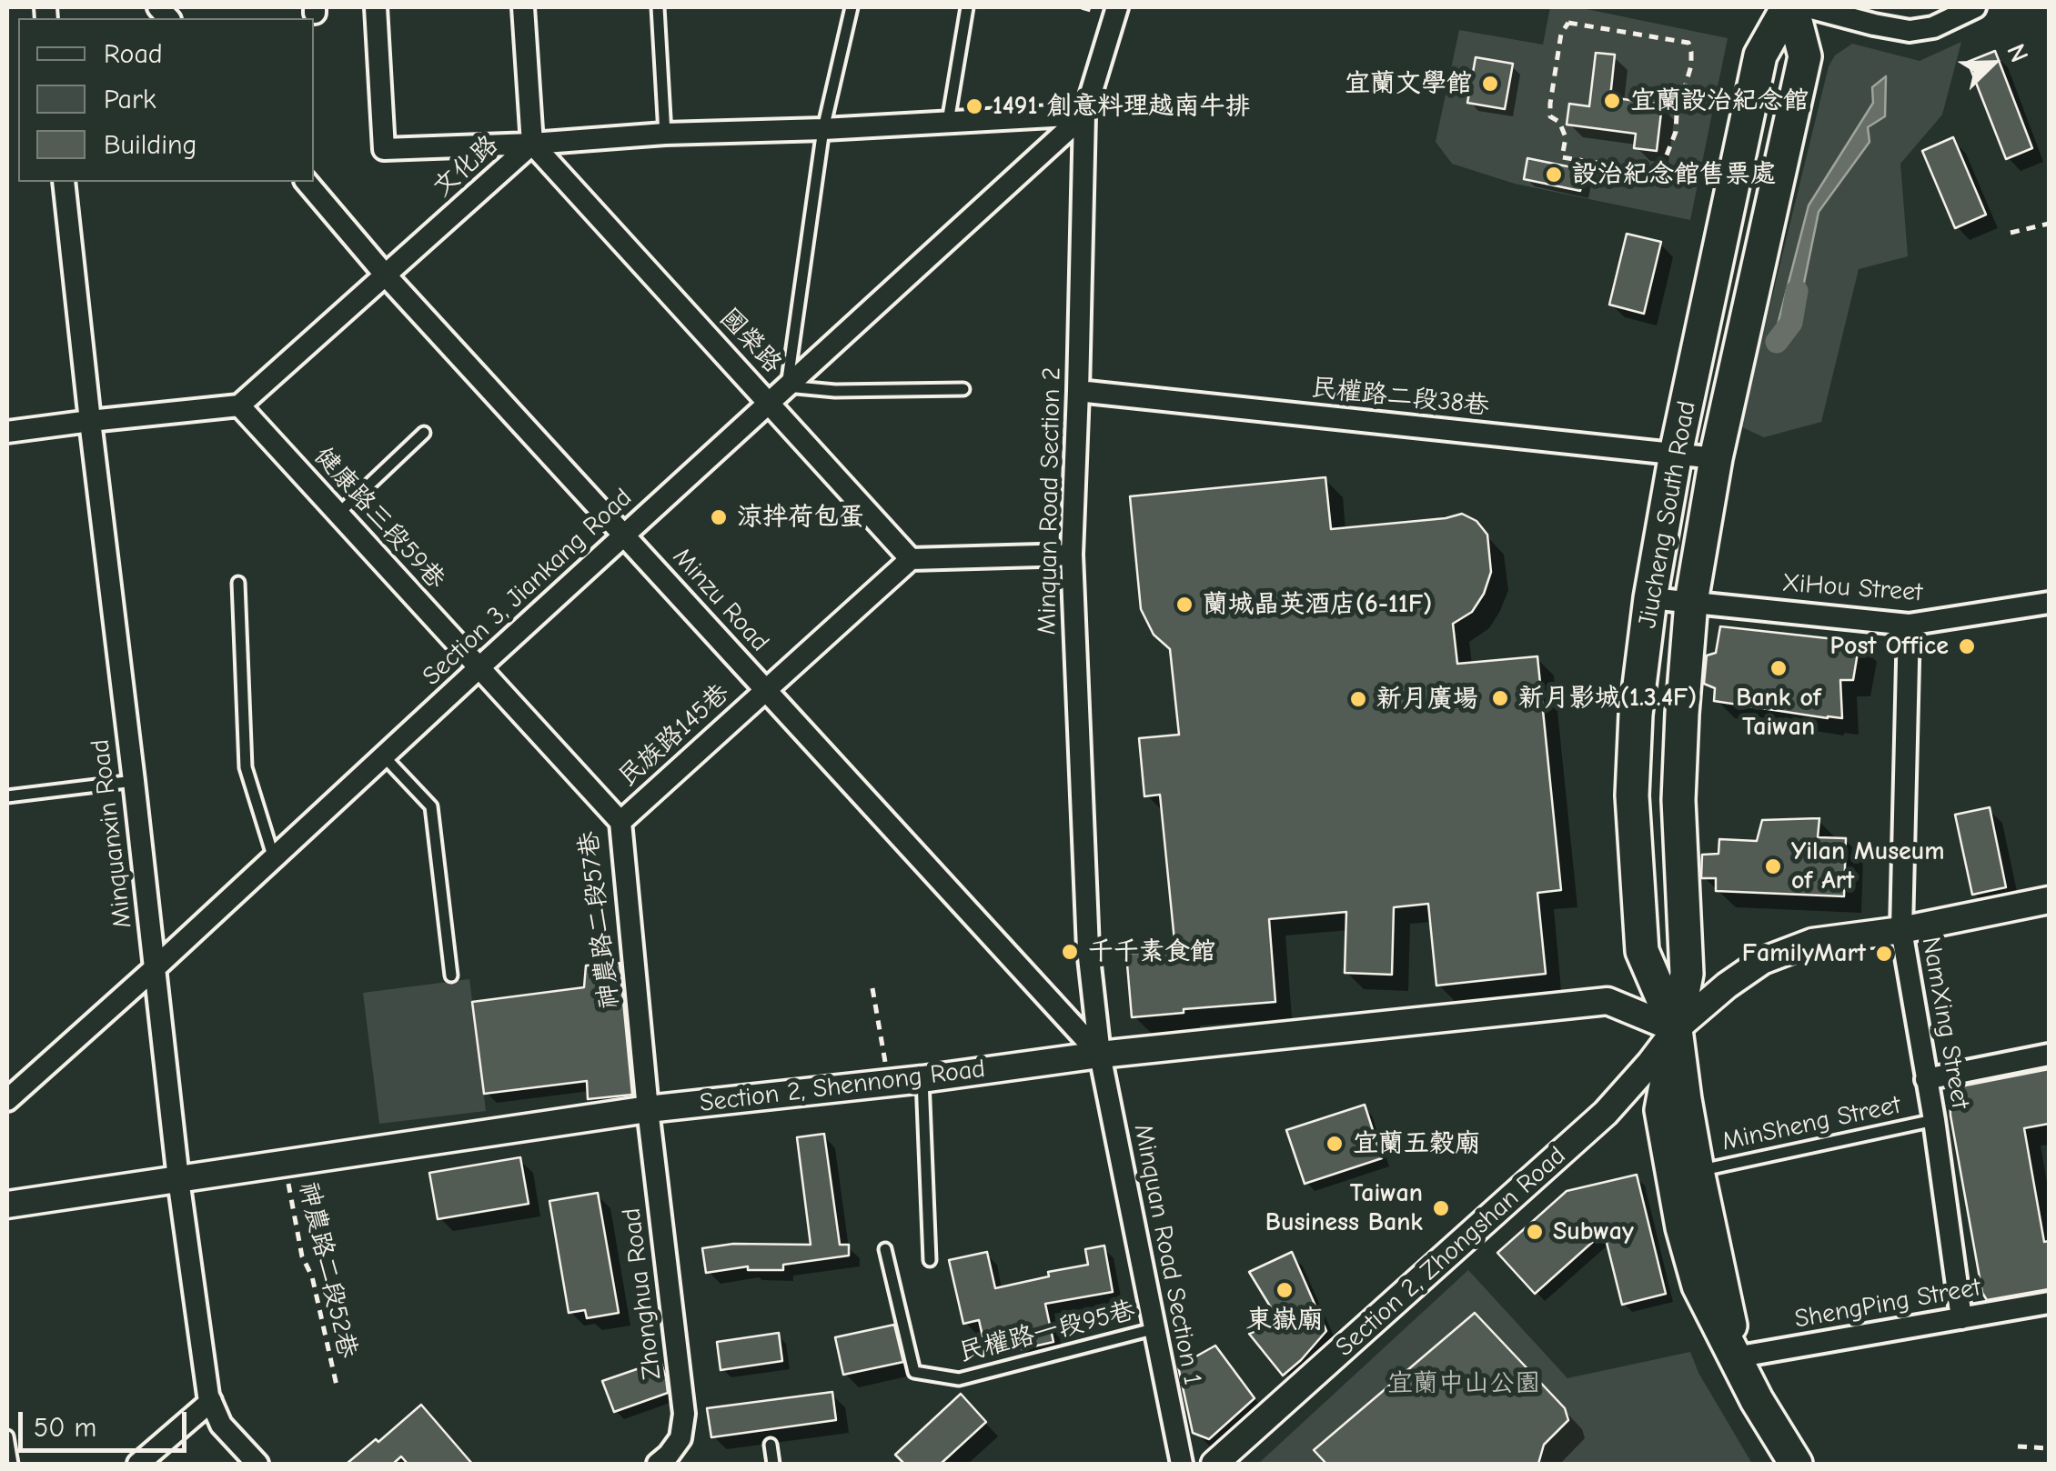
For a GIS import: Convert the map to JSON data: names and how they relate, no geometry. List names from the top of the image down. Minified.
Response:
{"streets":{"main road":["Jiucheng South Road"],"street":["文化路","國榮路","民權路二段38巷","Minquan Road Section 2","健康路三段59巷","Section 3, Jiankang Road","XiHou Street","Minzu Road","民族路145巷","Minquanxin Road","神農路二段57巷","NamXing Street","Section 2, Shennong Road","Section 2, Zhongshan Road","Minquan Road Section 1","Zhonghua Road","ShengPing Street"],"lane":["MinSheng Street","民權路一段95巷"],"path":["神農路二段52巷"]},"crossings":[["文化路","國榮路"],["文化路","Minquan Road Section 2"],["文化路","健康路三段59巷"],["文化路","Section 3, Jiankang Road"],["文化路","Minzu Road"],["國榮路","Section 3, Jiankang Road"],["國榮路","民族路145巷"],["民權路二段38巷","Minquan Road Section 2"],["民權路二段38巷","Jiucheng South Road"],["Minquan Road Section 2","Section 3, Jiankang Road"],["Minquan Road Section 2","Minzu Road"],["Minquan Road Section 2","Section 2, Shennong Road"],["Minquan Road Section 2","Minquan Road Section 1"],["Jiucheng South Road","XiHou Street"],["Jiucheng South Road","Section 2, Shennong Road"],["Jiucheng South Road","MinSheng Street"],["Jiucheng South Road","Section 2, Zhongshan Road"],["Jiucheng South Road","ShengPing Street"],["健康路三段59巷","Section 3, Jiankang Road"],["健康路三段59巷","神農路二段57巷"],["Section 3, Jiankang Road","Minzu Road"],["Section 3, Jiankang Road","Minquanxin Road"],["Section 3, Jiankang Road","神農路二段57巷"],["XiHou Street","NamXing Street"],["Minzu Road","民族路145巷"],["Minzu Road","Section 2, Shennong Road"],["Minzu Road","Minquan Road Section 1"],["民族路145巷","神農路二段57巷"],["Minquanxin Road","Section 2, Shennong Road"],["神農路二段57巷","Section 2, Shennong Road"],["神農路二段57巷","Zhonghua Road"],["NamXing Street","MinSheng Street"],["NamXing Street","Section 2, Zhongshan Road"],["NamXing Street","ShengPing Street"],["Section 2, Shennong Road","Section 2, Zhongshan Road"],["Section 2, Shennong Road","Minquan Road Section 1"],["Section 2, Shennong Road","神農路二段52巷"],["Section 2, Shennong Road","Zhonghua Road"],["Minquan Road Section 1","民權路一段95巷"]],"parks":["宜蘭中山公園"],"places":["宜蘭文學館","宜蘭設治紀念館","1491 創意料理越南牛排","設治紀念館售票處","涼拌荷包蛋","蘭城晶英酒店(6-11F)","Post Office","Bank of Taiwan","新月影城(1.3.4F)","新月廣場","Yilan Museum of Art","千千素食館","FamilyMart","宜蘭五穀廟","Taiwan Business Bank","Subway","東嶽廟"],"legend":["Road","Park","Building"],"scale_bar":"50 m","north":"top right"}
